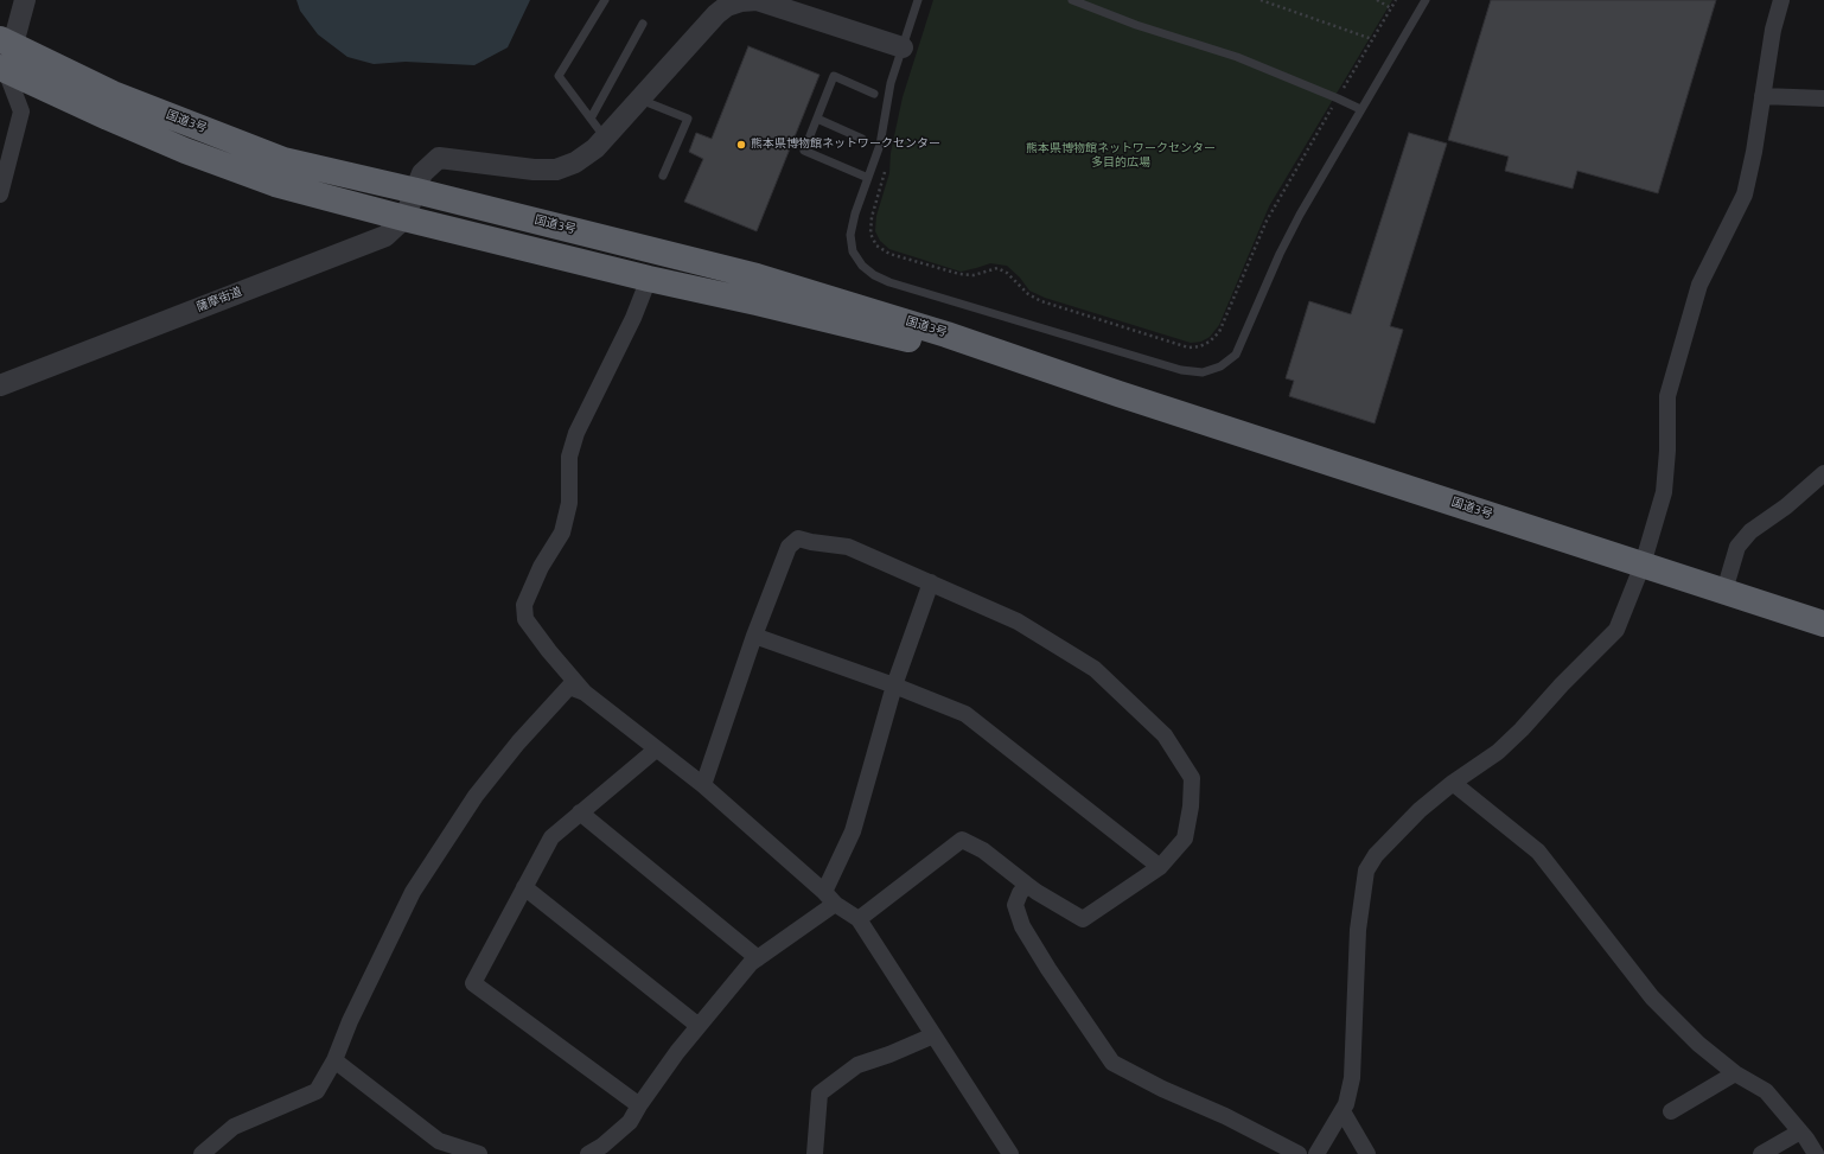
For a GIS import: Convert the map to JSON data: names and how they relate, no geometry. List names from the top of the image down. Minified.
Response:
{"streets":{"highway":["国道3号"],"street":["薩摩街道"]},"crossings":[["国道3号","薩摩街道"]],"parks":["熊本県博物館ネットワークセンター 多目的広場"],"places":["熊本県博物館ネットワークセンター"]}
